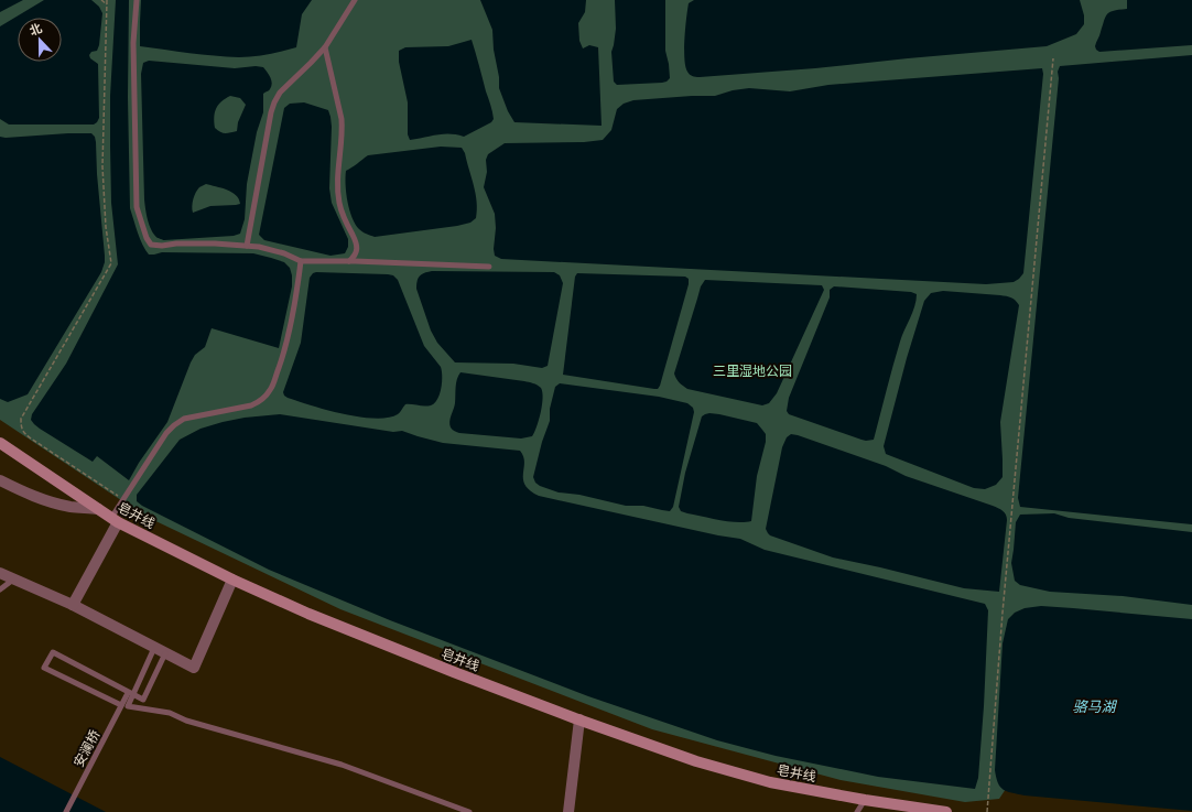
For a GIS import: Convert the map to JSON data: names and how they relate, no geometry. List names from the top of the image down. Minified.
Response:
{"streets":{"street":["皂井线"],"lane":["安澜桥"]},"water":["骆马湖"],"parks":["三里湿地公园"],"north":"top"}
